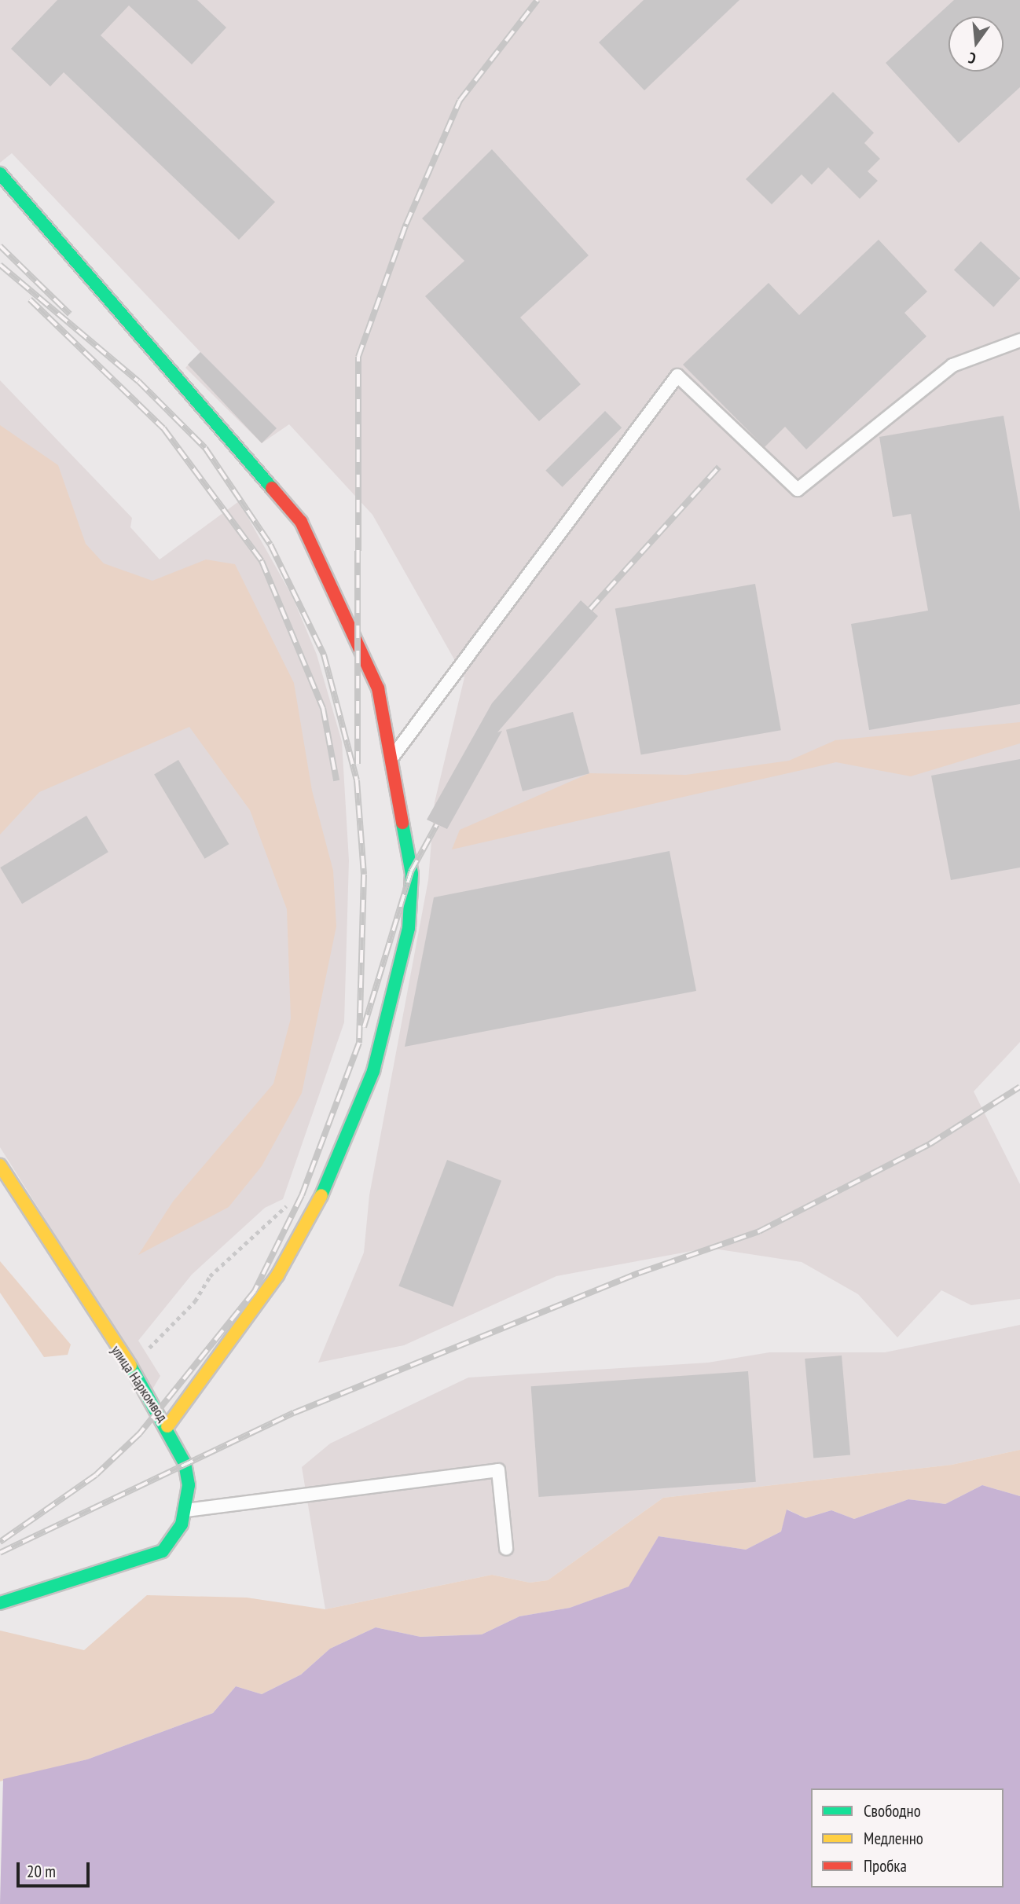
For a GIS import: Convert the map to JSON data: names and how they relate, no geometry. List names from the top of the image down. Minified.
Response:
{"streets":{"street":["улица Наркомвод"]},"legend":["Свободно","Медленно","Пробка"],"scale_bar":"20 m","north":"bottom"}
